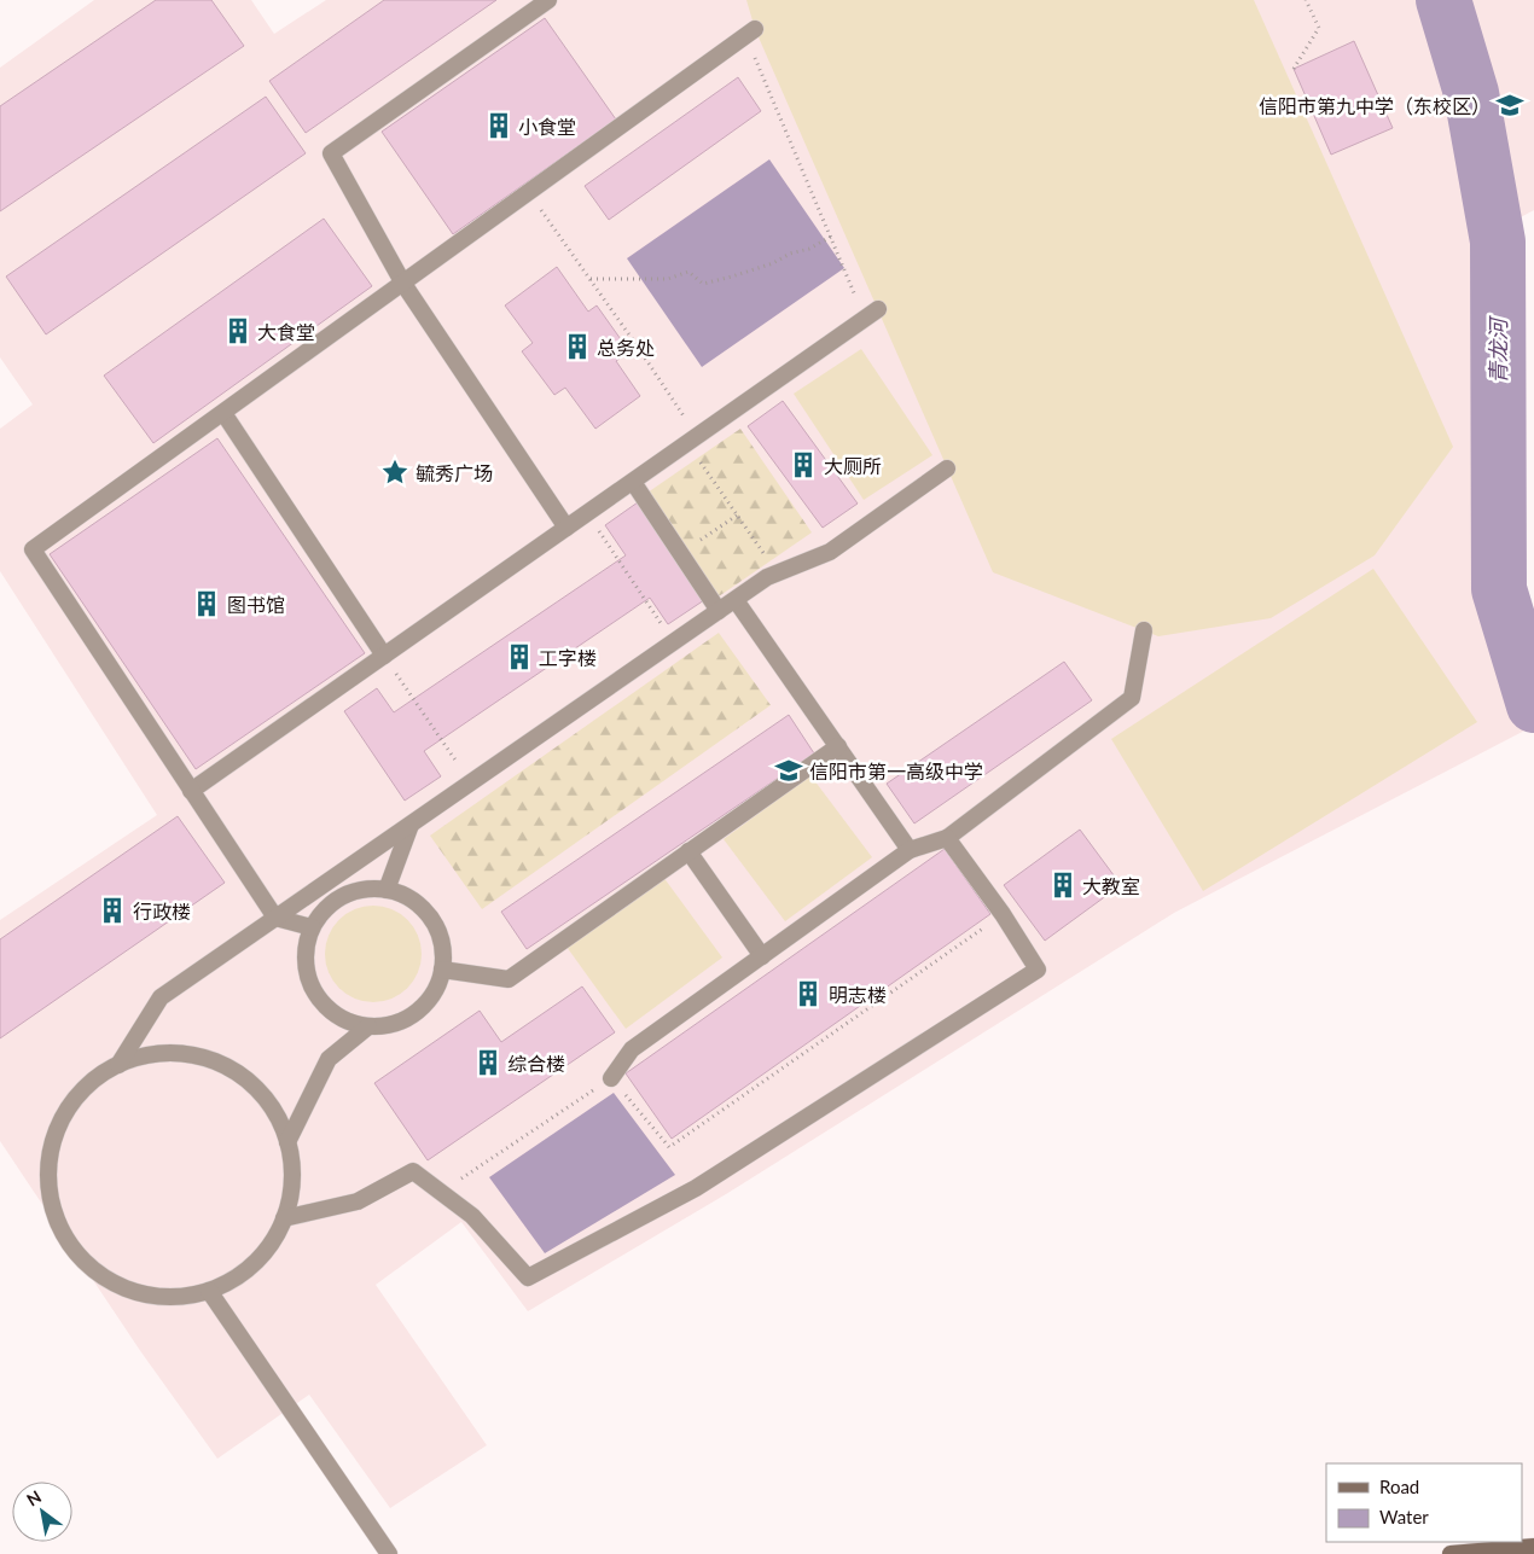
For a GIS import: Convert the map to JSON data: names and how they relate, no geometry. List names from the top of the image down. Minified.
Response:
{"water":["青龙河"],"places":{"school or university":["信阳市第九中学（东校区）","信阳市第一高级中学"],"building":["小食堂","大食堂","总务处","大厕所","图书馆","工字楼","大教室","行政楼","明志楼","综合楼"],"place":["毓秀广场"]},"legend":["Road","Water"],"north":"top left"}
